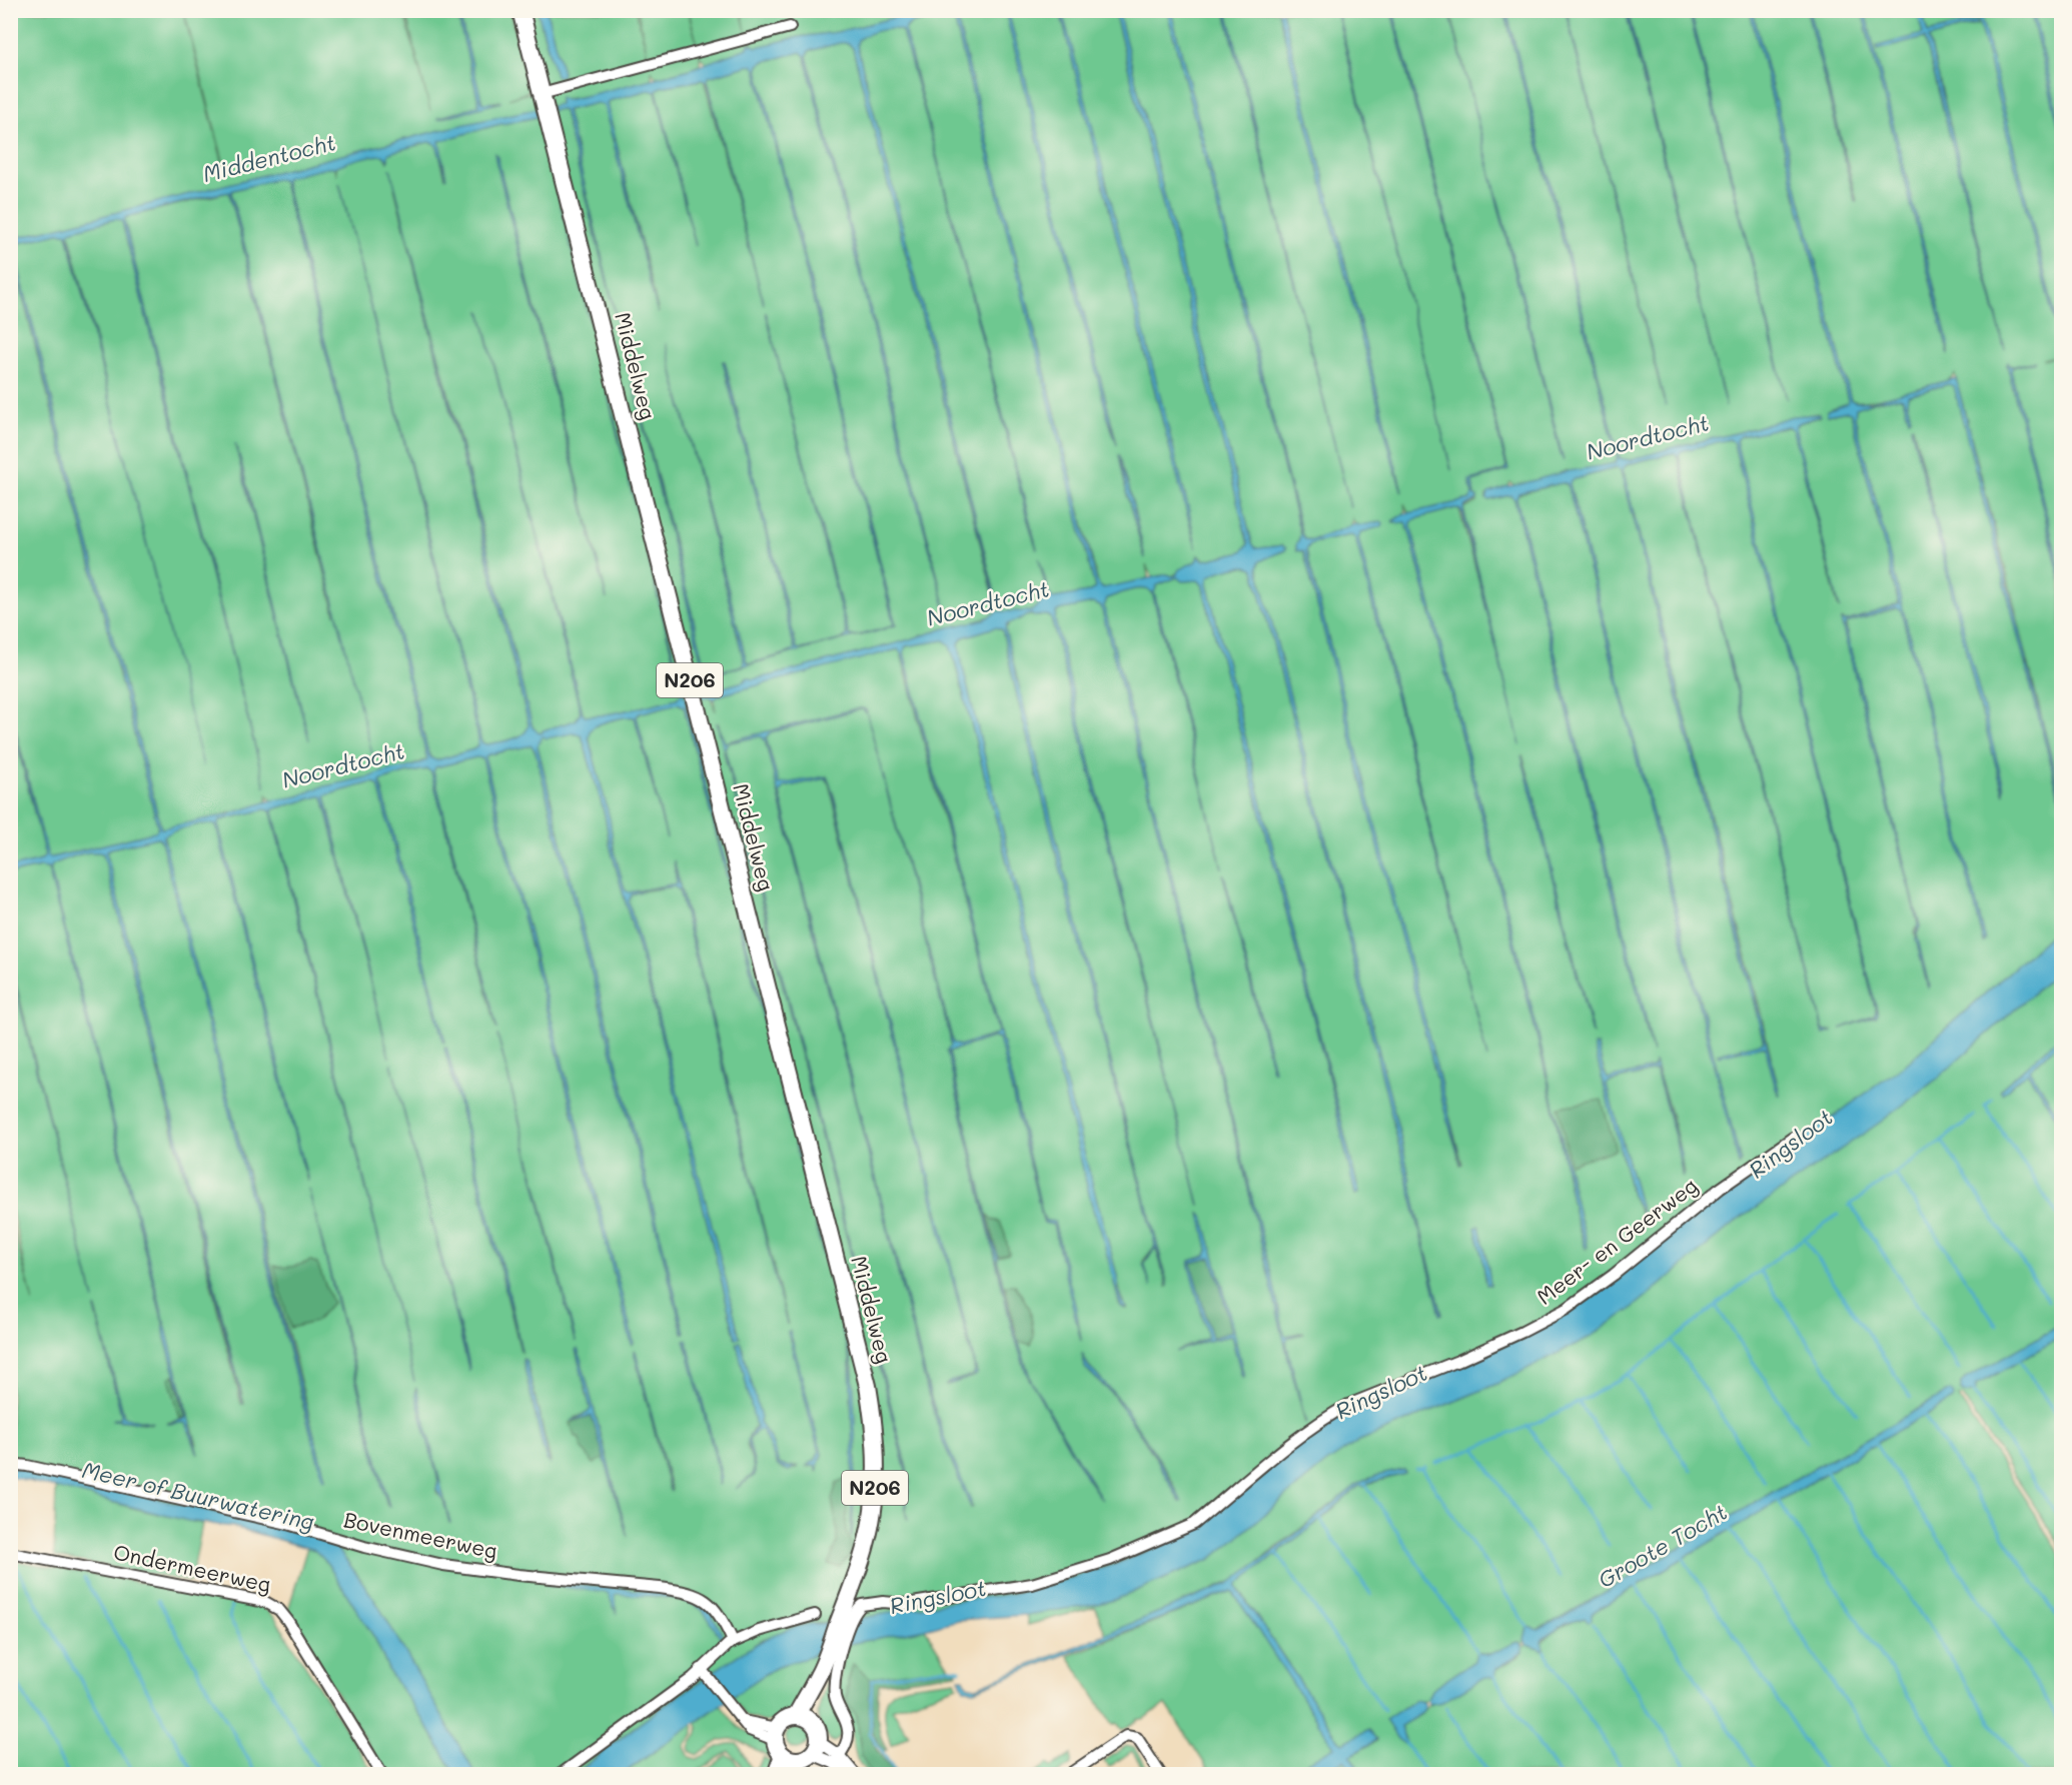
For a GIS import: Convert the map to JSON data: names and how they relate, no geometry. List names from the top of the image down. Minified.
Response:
{"streets":{"main road":["Middelweg","N206"],"street":["Meer- en Geerweg","Bovenmeerweg","Ondermeerweg"]},"crossings":[["Middelweg","N206"],["Middelweg","Meer- en Geerweg"]],"water":["Middentocht","Noordtocht","Ringsloot","Meer of Buurwatering","Groote Tocht"]}
